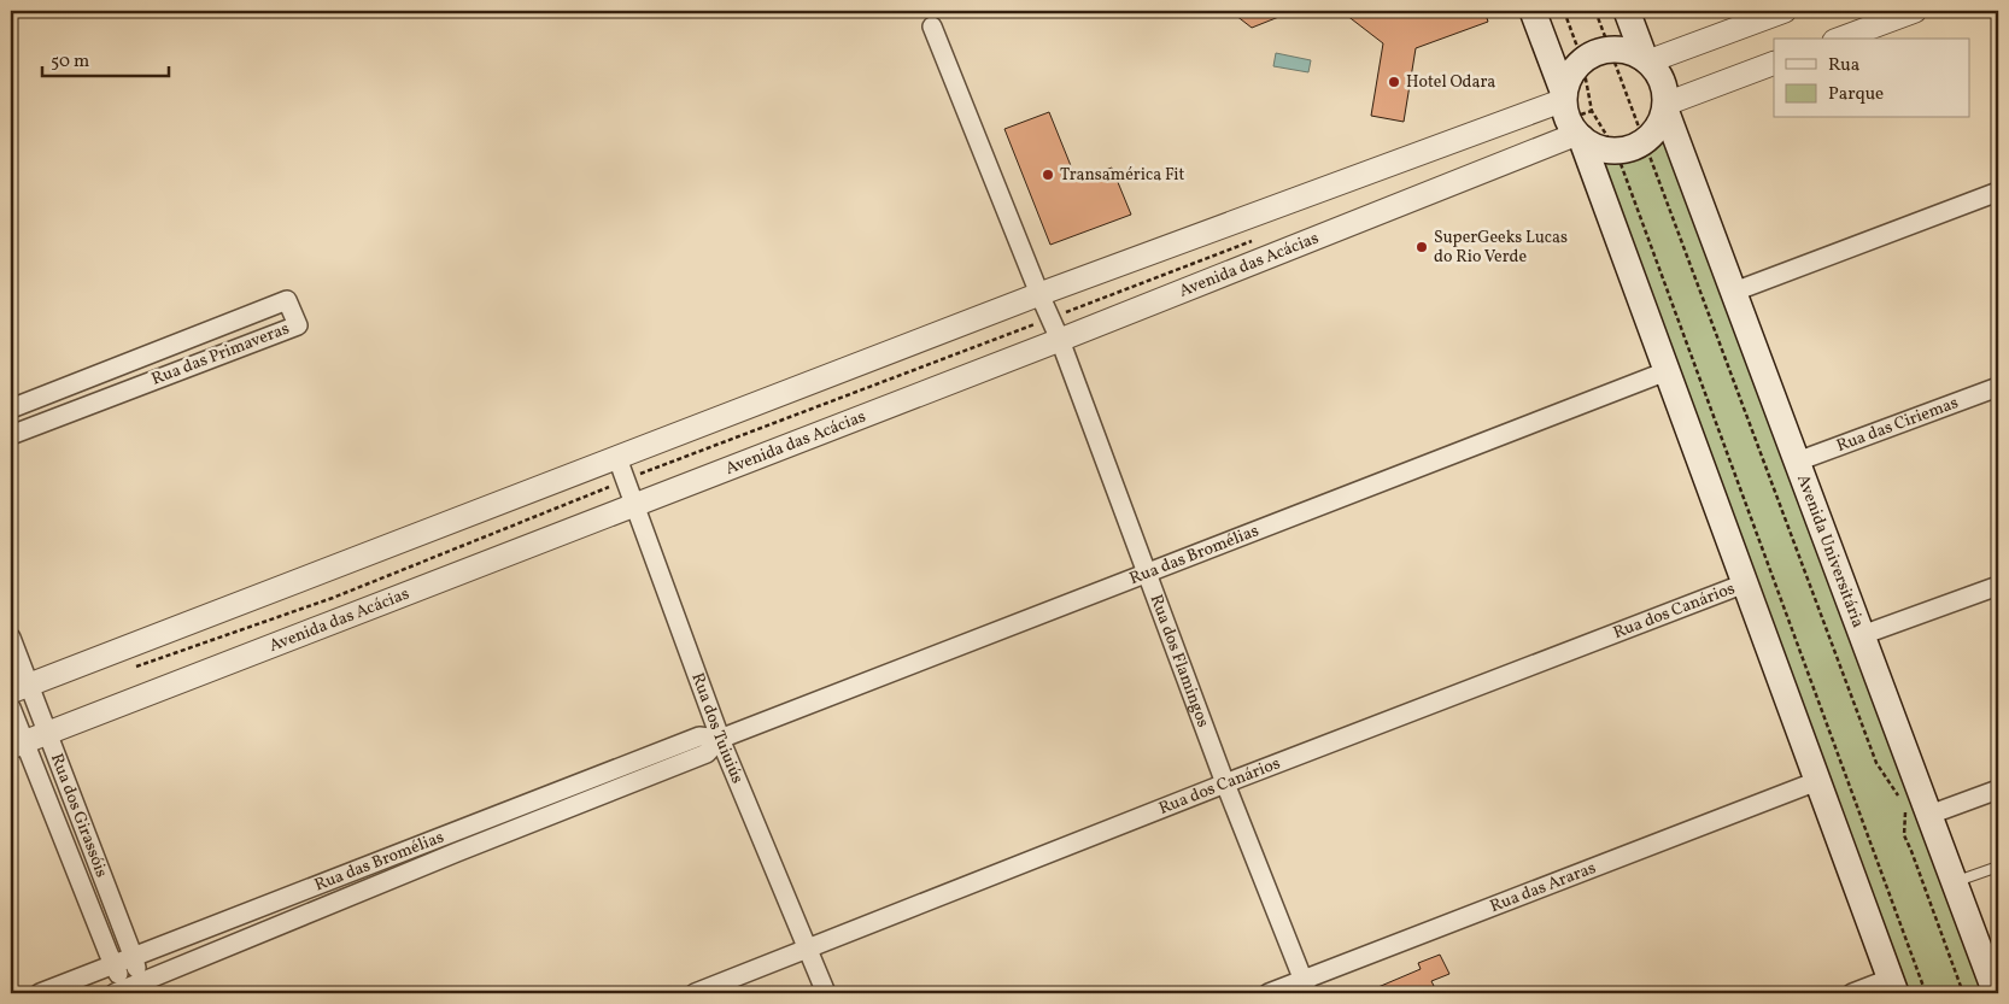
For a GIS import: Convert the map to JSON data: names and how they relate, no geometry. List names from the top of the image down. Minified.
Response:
{"streets":{"main road":["Avenida Universitária"],"street":["Avenida das Acácias","Rua das Primaveras","Rua das Ciriemas","Rua das Bromélias","Rua dos Canários","Rua dos Flamingos","Rua dos Tuiuiús","Rua dos Girassóis","Rua das Araras"]},"crossings":[["Avenida das Acácias","Rua dos Flamingos"],["Avenida das Acácias","Rua dos Tuiuiús"],["Avenida das Acácias","Rua dos Girassóis"],["Rua das Ciriemas","Avenida Universitária"],["Rua das Bromélias","Rua dos Flamingos"],["Rua das Bromélias","Rua dos Tuiuiús"],["Rua das Bromélias","Rua dos Girassóis"],["Rua dos Canários","Rua dos Flamingos"],["Rua dos Canários","Rua dos Tuiuiús"],["Rua dos Flamingos","Rua das Araras"]],"places":["Hotel Odara","Transamérica Fit","SuperGeeks Lucas do Rio Verde"],"legend":["Rua","Parque"],"scale_bar":"50 m"}
